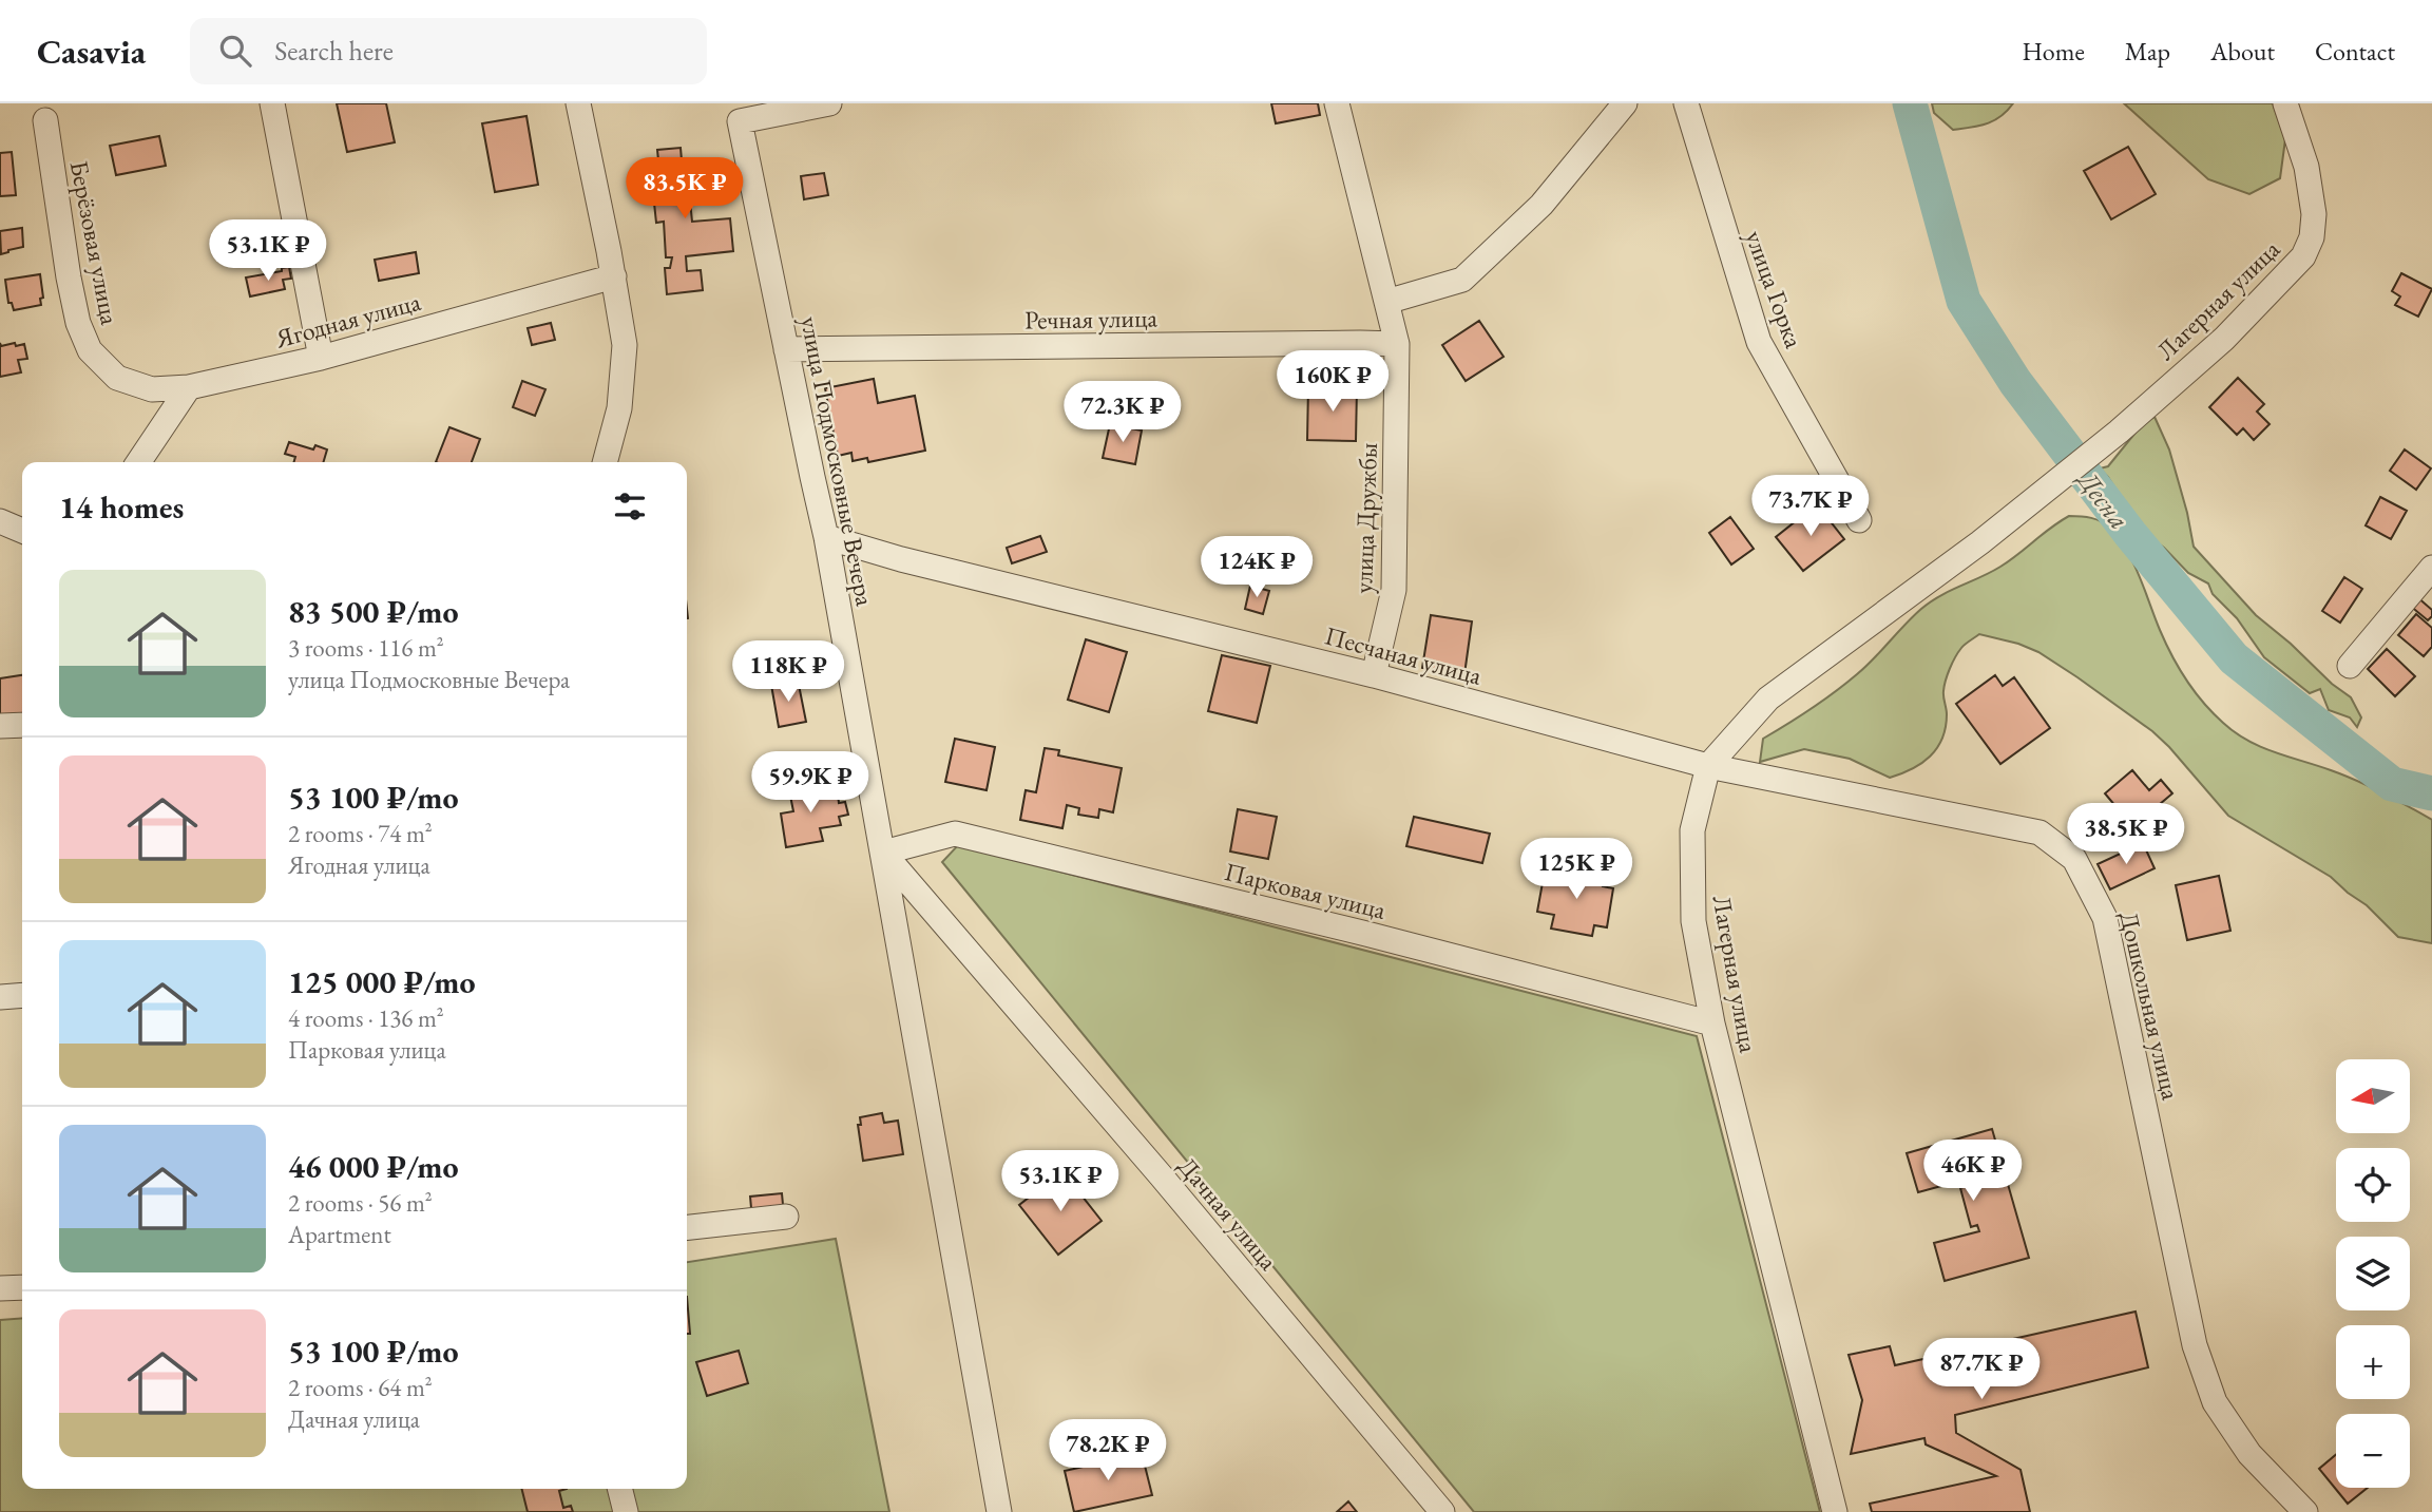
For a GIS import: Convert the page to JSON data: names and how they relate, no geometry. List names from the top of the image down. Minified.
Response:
{"streets":{"street":["Берёзовая улица","улица Горка","Лагерная улица","Речная улица","Ягодная улица","улица Подмосковные Вечера","улица Дружбы","Песчаная улица","Парковая улица","Дошкольная улица","Дачная улица"]},"crossings":[["Берёзовая улица","Ягодная улица"],["Лагерная улица","Песчаная улица"],["Лагерная улица","Парковая улица"],["Лагерная улица","Дошкольная улица"],["Речная улица","улица Подмосковные Вечера"],["Речная улица","улица Дружбы"],["улица Подмосковные Вечера","Песчаная улица"],["улица Подмосковные Вечера","Парковая улица"],["улица Подмосковные Вечера","Дачная улица"],["улица Дружбы","Песчаная улица"],["Песчаная улица","Дошкольная улица"],["Парковая улица","Дачная улица"]],"water":["Десна"],"north":"left","page":{"header":"Casavia","search":"Search here","nav":["Home","Map","About","Contact"],"price":["83.5K ₽","53.1K ₽","160K ₽","72.3K ₽","73.7K ₽","124K ₽","118K ₽","59.9K ₽","38.5K ₽","125K ₽","46K ₽","53.1K ₽","87.7K ₽","78.2K ₽"],"heading":"14 homes","list":[{"name":"83 500 ₽/mo","note":"3 rooms · 116 m² · улица Подмосковные Вечера"},{"name":"53 100 ₽/mo","note":"2 rooms · 74 m² · Ягодная улица"},{"name":"125 000 ₽/mo","note":"4 rooms · 136 m² · Парковая улица"},{"name":"46 000 ₽/mo","note":"2 rooms · 56 m² · Apartment"},{"name":"53 100 ₽/mo","note":"2 rooms · 64 m² · Дачная улица"}],"map_buttons":["+","−"]}}
